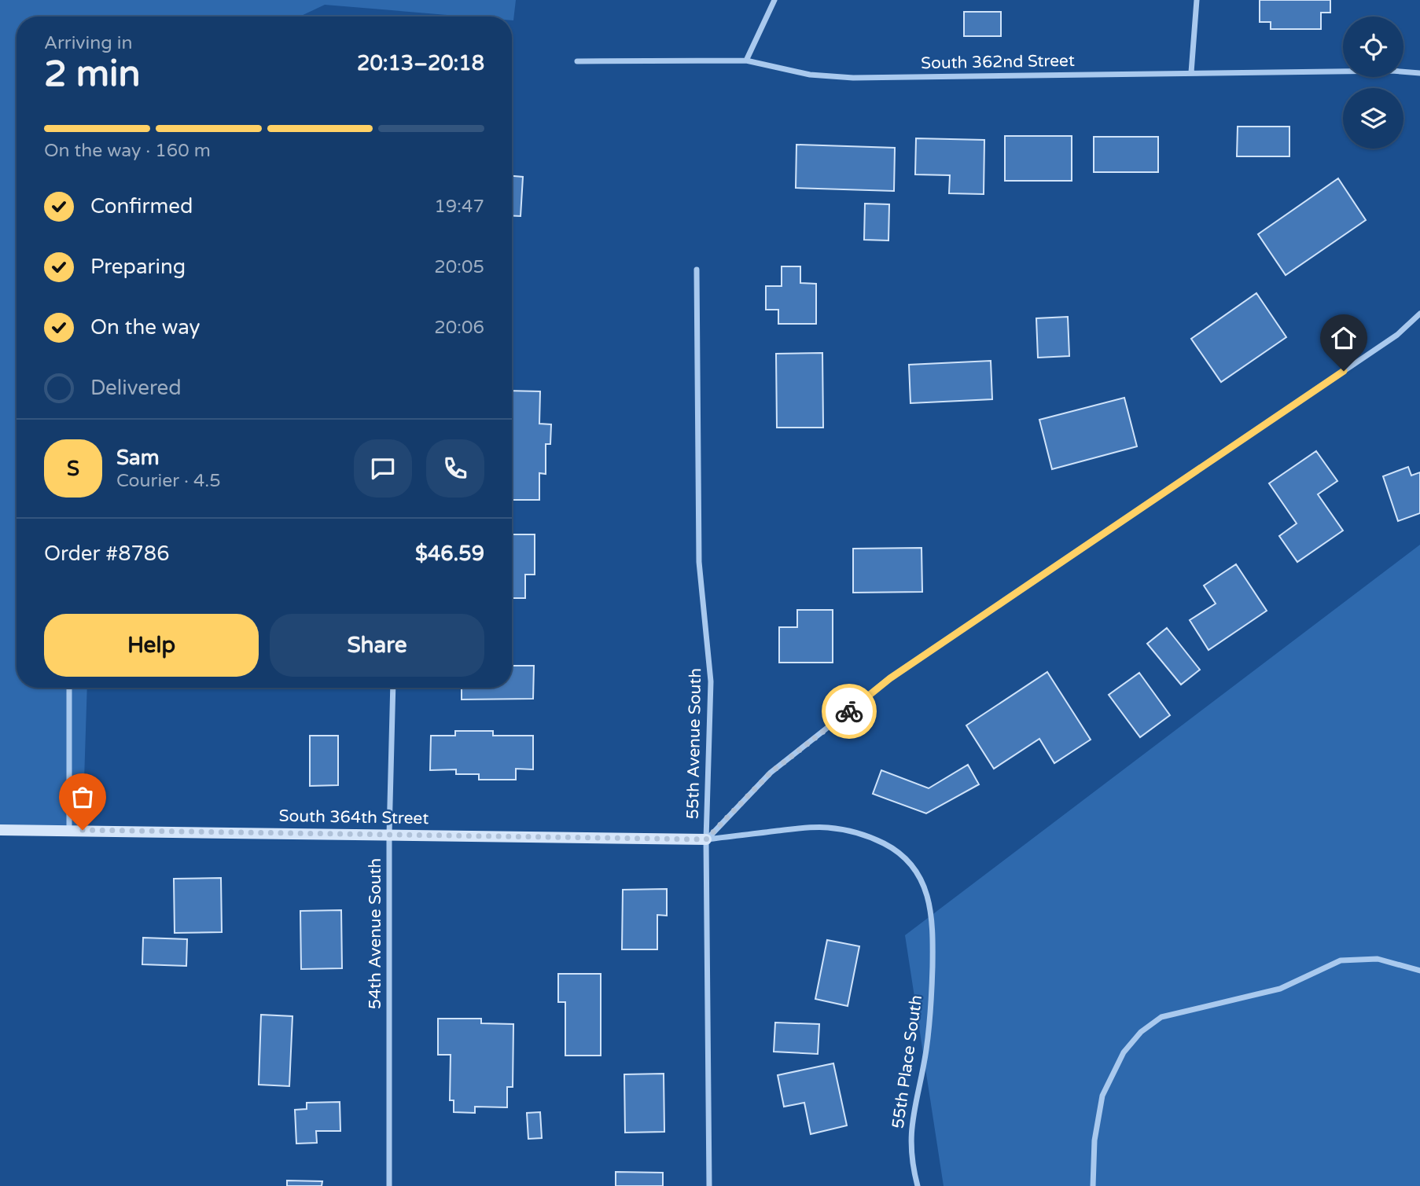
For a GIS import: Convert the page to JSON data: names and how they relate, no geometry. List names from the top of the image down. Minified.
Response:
{"streets":{"street":["South 362nd Street","55th Avenue South","South 364th Street","54th Avenue South","55th Place South"]},"crossings":[["55th Avenue South","South 364th Street"],["55th Avenue South","55th Place South"],["South 364th Street","54th Avenue South"],["South 364th Street","55th Place South"]],"page":{"heading":["2 min","Arriving in","20:13–20:18"],"panel":["Sam","Courier · 4.5","Order #8786","$46.59"],"bar":"On the way · 160 m","list":[["Confirmed","19:47"],["Preparing","20:05"],["On the way","20:06"],"Delivered"],"round":"S","buttons":["Help","Share"]}}
